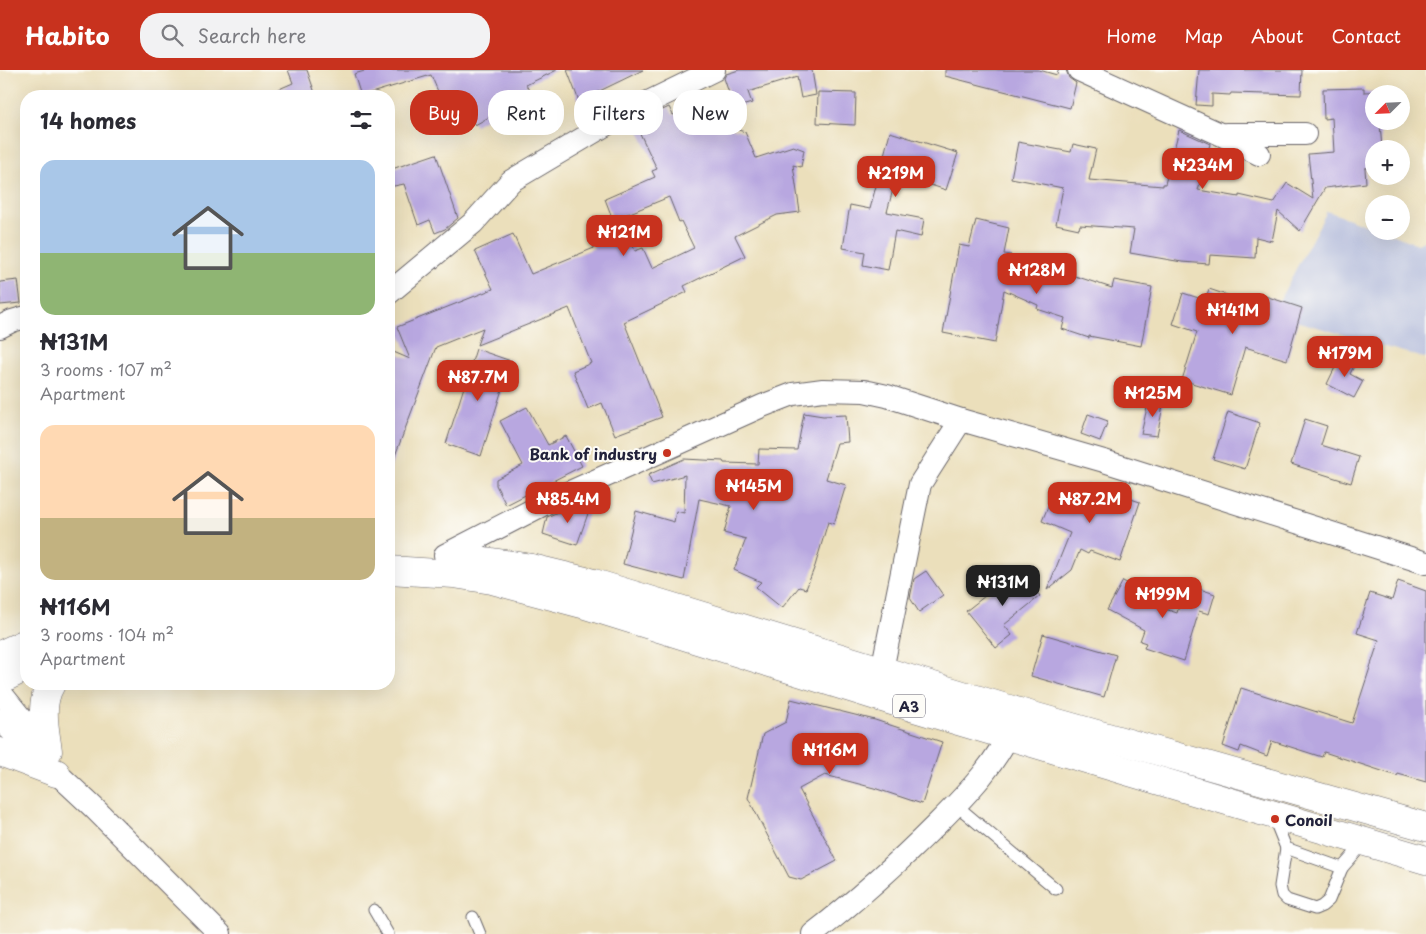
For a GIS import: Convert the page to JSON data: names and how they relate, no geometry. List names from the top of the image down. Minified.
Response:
{"streets":{"highway":["A3"]},"places":["Bank of industry","Conoil"],"north":"bottom left","page":{"header":"Habito","search":"Search here","nav":["Home","Map","About","Contact"],"map_buttons":["+","−"],"chip":["Buy","Rent","Filters","New"],"heading":"14 homes","price":["₦234M","₦219M","₦121M","₦128M","₦141M","₦179M","₦87.7M","₦125M","₦145M","₦85.4M","₦87.2M","₦131M","₦199M","₦116M"],"list":[{"name":"₦131M","note":"3 rooms · 107 m² · Apartment"},{"name":"₦116M","note":"3 rooms · 104 m² · Apartment"}]}}
